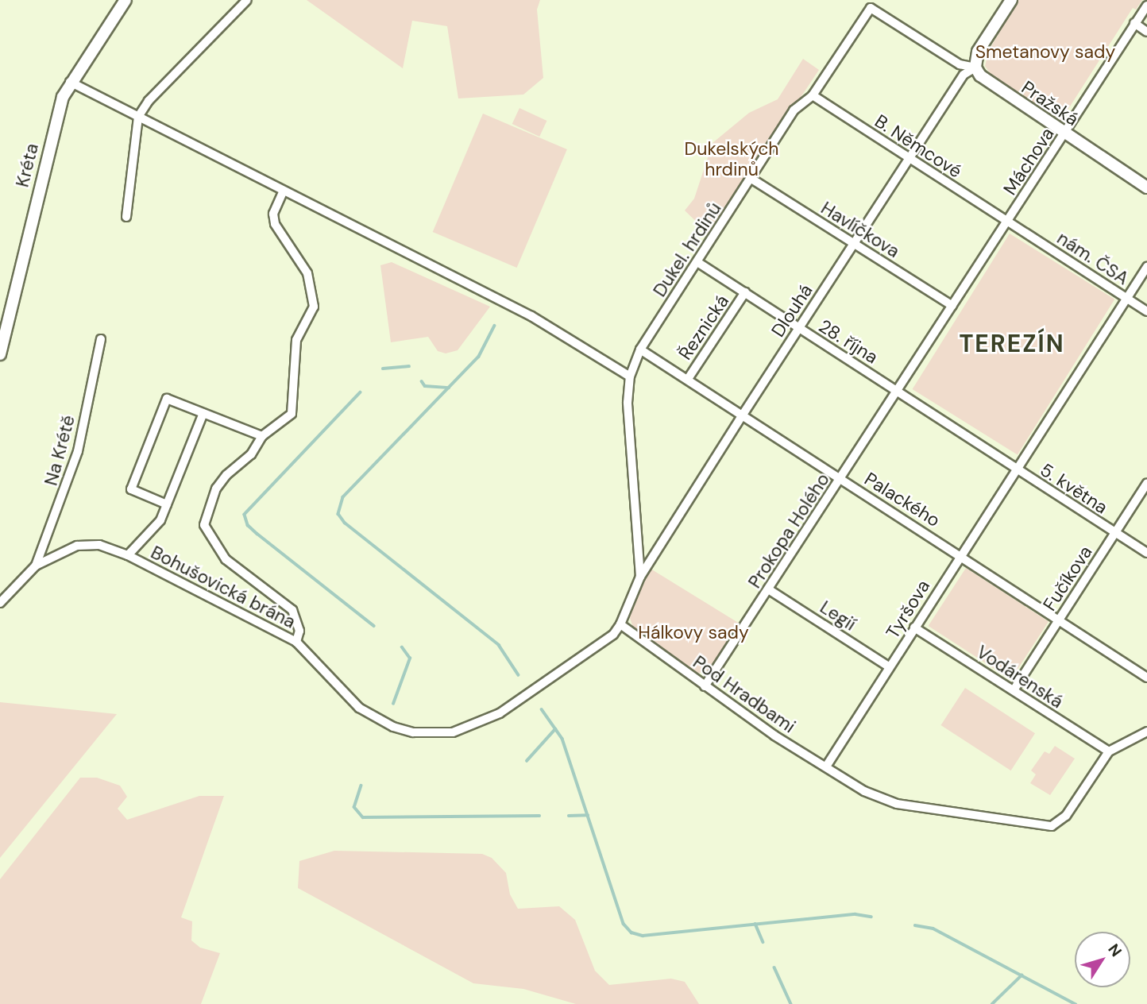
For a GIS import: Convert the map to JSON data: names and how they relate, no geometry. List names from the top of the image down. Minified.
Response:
{"streets":{"street":["Pražská","B. Němcové","Máchova","Kréta","Havlíčkova","Dukel. hrdinů","nám. ČSA","Dlouhá","Řeznická","28. října","Na Krétě","5. května","Palackého","Prokopa Holého","Fučíkova","Bohušovická brána","Tyršova","Legií","Vodárenská","Pod Hradbami"]},"crossings":[["Pražská","Máchova"],["Pražská","Dukel. hrdinů"],["Pražská","Dlouhá"],["B. Němcové","Máchova"],["B. Němcové","Dukel. hrdinů"],["B. Němcové","nám. ČSA"],["B. Němcové","Dlouhá"],["Máchova","nám. ČSA"],["Havlíčkova","Dukel. hrdinů"],["Havlíčkova","Dlouhá"],["Dukel. hrdinů","Dlouhá"],["Dukel. hrdinů","28. října"],["Dukel. hrdinů","Palackého"],["nám. ČSA","5. května"],["nám. ČSA","Tyršova"],["Dlouhá","28. října"],["Dlouhá","Palackého"],["Dlouhá","Bohušovická brána"],["Dlouhá","Pod Hradbami"],["Řeznická","28. října"],["Řeznická","Palackého"],["28. října","Prokopa Holého"],["Na Krétě","Bohušovická brána"],["5. května","Fučíkova"],["5. května","Tyršova"],["Palackého","Prokopa Holého"],["Palackého","Fučíkova"],["Palackého","Tyršova"],["Prokopa Holého","Legií"],["Prokopa Holého","Pod Hradbami"],["Fučíkova","Vodárenská"],["Bohušovická brána","Pod Hradbami"],["Tyršova","Legií"],["Tyršova","Vodárenská"],["Tyršova","Pod Hradbami"],["Vodárenská","Pod Hradbami"]],"districts":["TEREZÍN"],"parks":["Smetanovy sady","Dukelských hrdinů","Hálkovy sady"],"north":"top right"}
